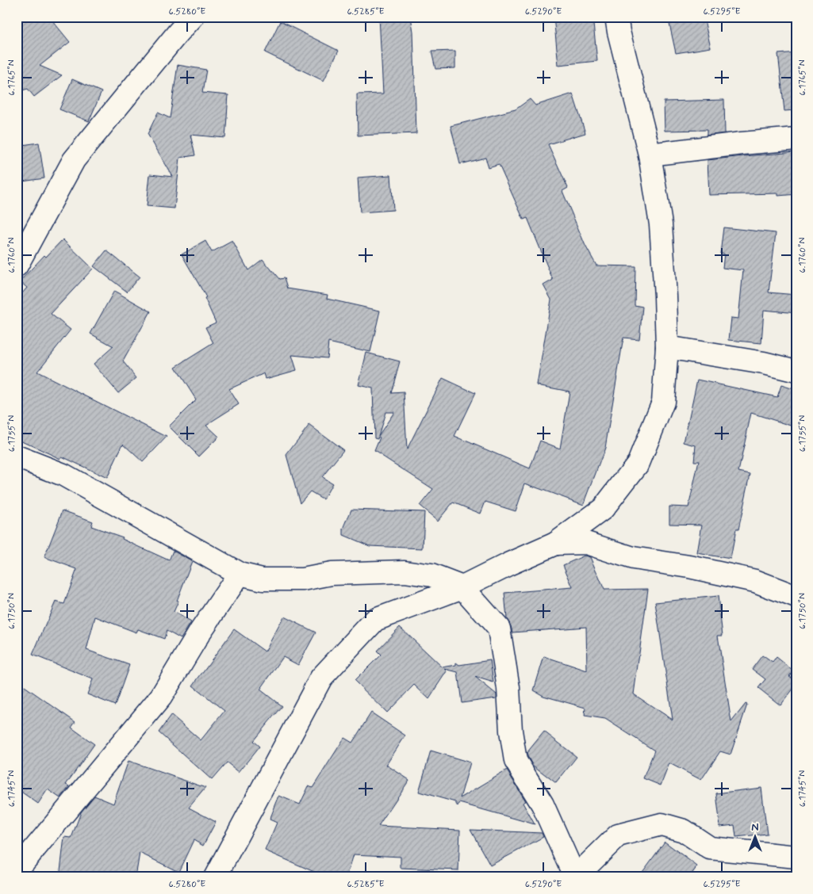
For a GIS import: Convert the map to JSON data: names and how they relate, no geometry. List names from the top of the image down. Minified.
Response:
{"north":"top","coordinates":["6.5280°E","6.5285°E","6.5290°E","6.5295°E","6.1765°N","6.1760°N","6.1755°N","6.1750°N","6.1745°N"]}
